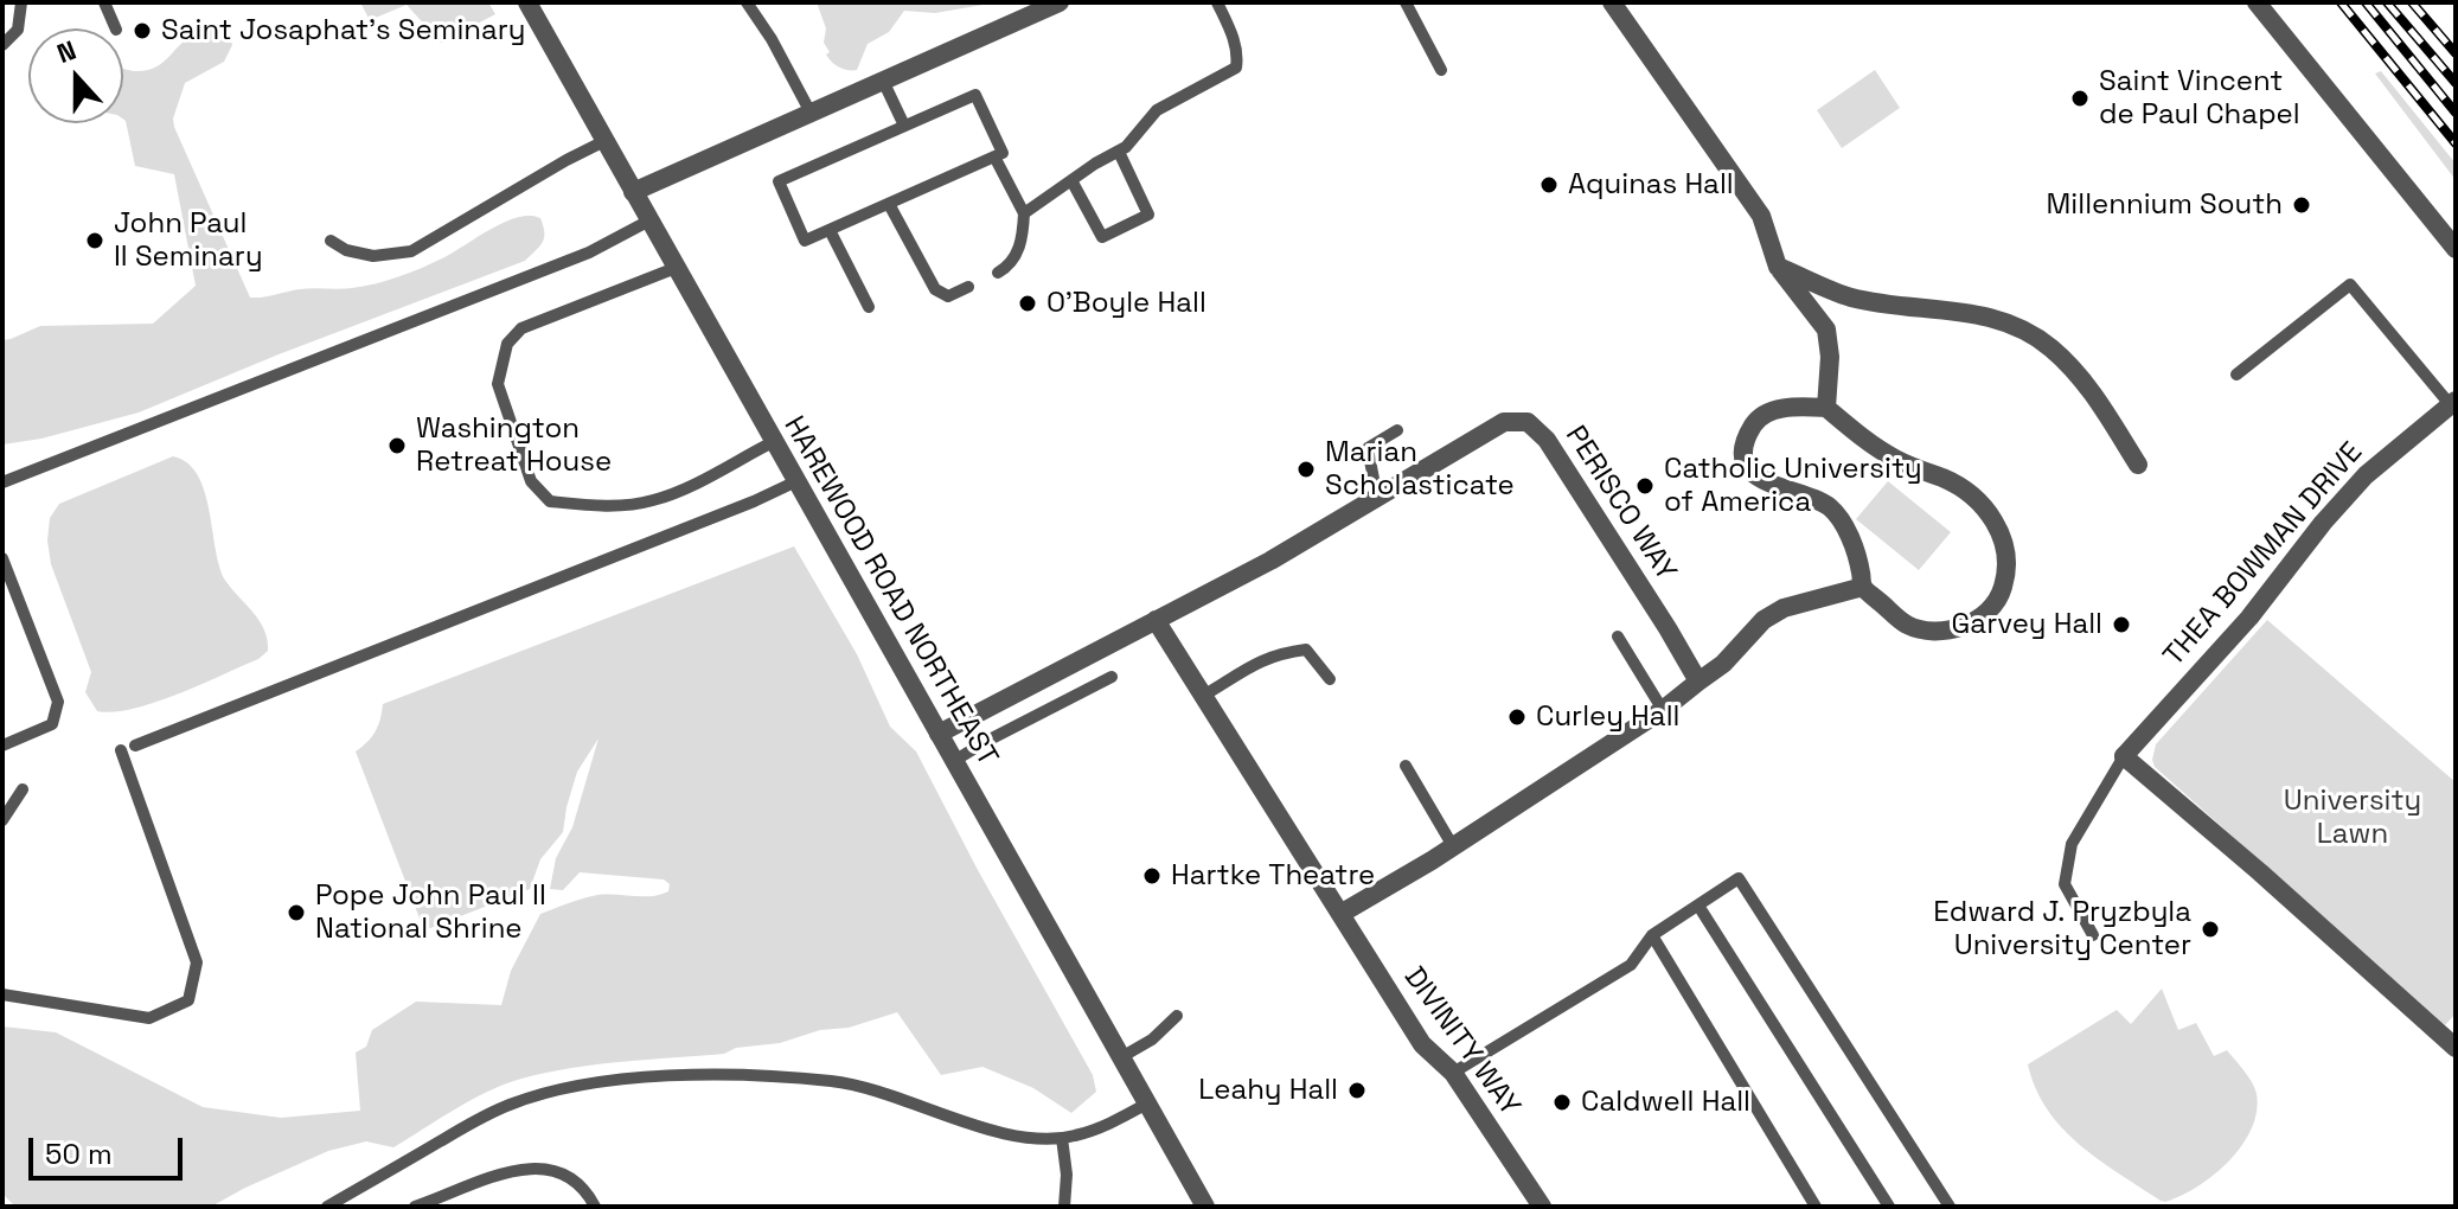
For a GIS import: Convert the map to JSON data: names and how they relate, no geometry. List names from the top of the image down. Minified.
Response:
{"streets":{"street":["PERISCO WAY","THEA BOWMAN DRIVE","HAREWOOD ROAD NORTHEAST","DIVINITY WAY"]},"crossings":[["PERISCO WAY","HAREWOOD ROAD NORTHEAST"],["PERISCO WAY","DIVINITY WAY"]],"parks":["University Lawn"],"places":["Saint Josaphat’s Seminary","Saint Vincent de Paul Chapel","Aquinas Hall","Millennium South","John Paul II Seminary","O'Boyle Hall","Washington Retreat House","Marian Scholasticate","Catholic University of America","Garvey Hall","Curley Hall","Hartke Theatre","Pope John Paul II National Shrine","Edward J. Pryzbyla University Center","Leahy Hall","Caldwell Hall"],"scale_bar":"50 m","north":"top"}
